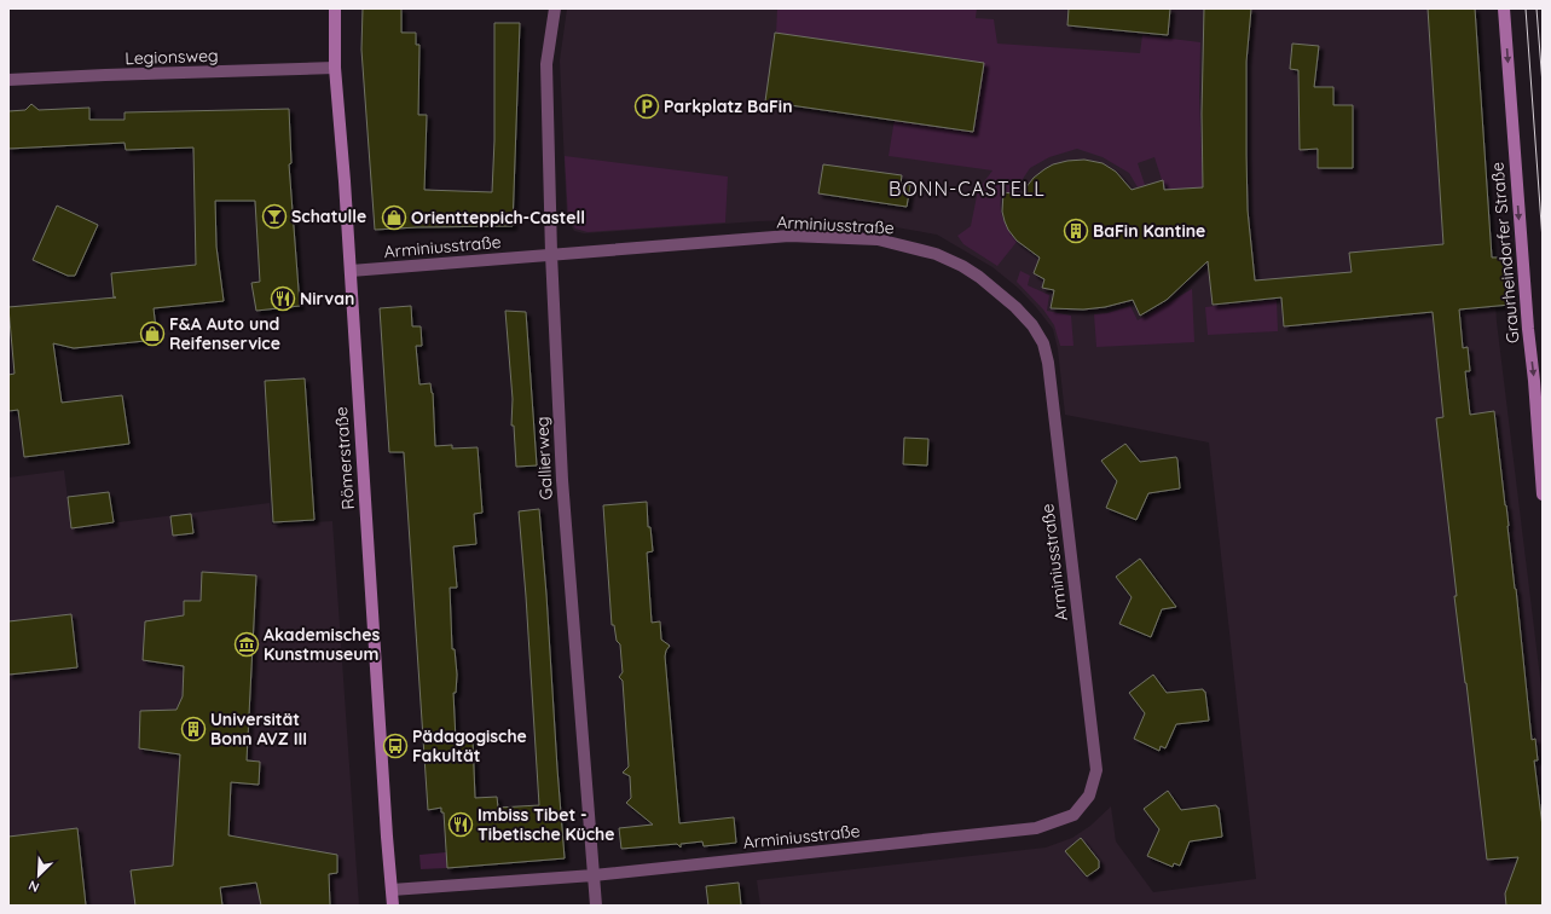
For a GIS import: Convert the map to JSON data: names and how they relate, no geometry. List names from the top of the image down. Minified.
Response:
{"streets":{"street":["Legionsweg","Arminiusstraße","Graurheindorfer Straße","Römerstraße","Gallierweg"]},"crossings":[["Legionsweg","Römerstraße"],["Arminiusstraße","Römerstraße"],["Arminiusstraße","Gallierweg"]],"one_way":["Graurheindorfer Straße"],"districts":["BONN-CASTELL"],"places":{"parking":["Parkplatz BaFin"],"bar":["Schatulle"],"shop":["Orientteppich-Castell","F&A Auto und Reifenservice"],"building":["BaFin Kantine","Universität Bonn AVZ III"],"restaurant":["Nirvan","Imbiss Tibet - Tibetische Küche"],"museum":["Akademisches Kunstmuseum"],"bus stop":["Pädagogische Fakultät"]},"north":"bottom left"}
